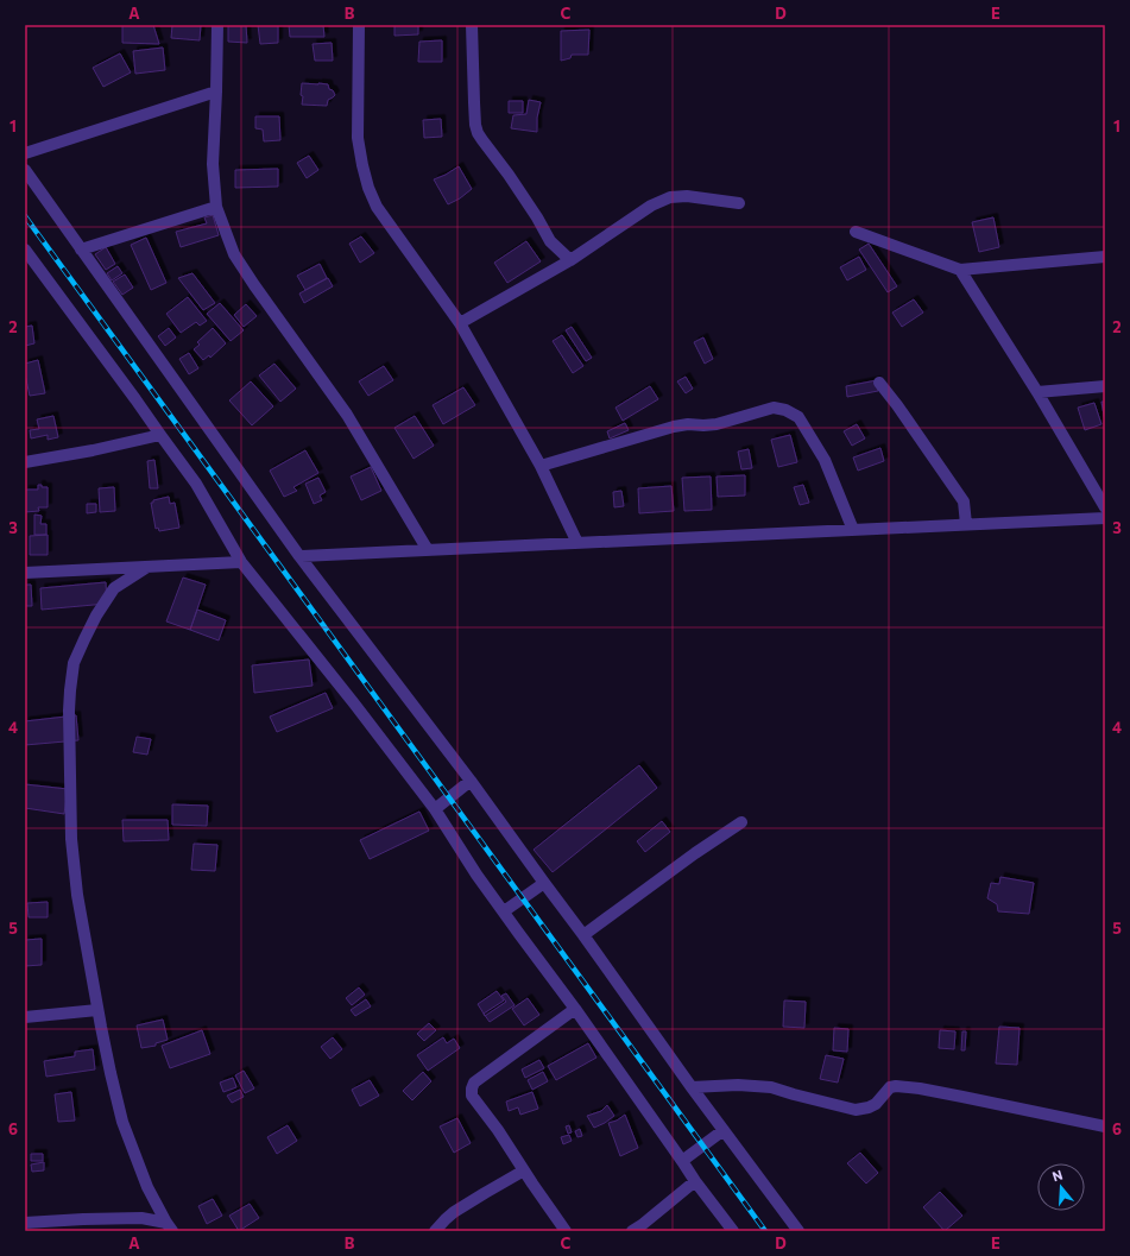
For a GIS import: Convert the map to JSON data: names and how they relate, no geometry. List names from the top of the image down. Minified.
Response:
{"north":"top","grid":{"columns":["A","B","C","D","E"],"rows":["1","2","3","4","5","6"]}}
